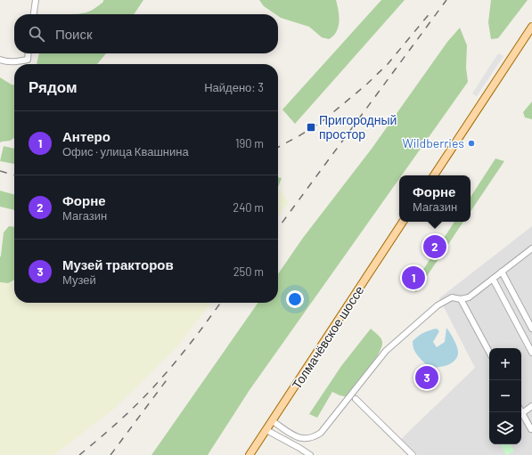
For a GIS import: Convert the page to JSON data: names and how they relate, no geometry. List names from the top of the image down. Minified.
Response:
{"streets":{"main road":["Толмачёвское шоссе"]},"places":{"transit":["Пригородный простор"],"other":["Wildberries"]},"page":{"search":"Поиск","heading":["Рядом","Найдено: 3"],"list":[{"mark":"1","name":"Антеро","note":"Офис · улица Квашнина","value":"190 m"},{"mark":"2","name":"Форне","note":"Магазин","value":"240 m"},{"mark":"3","name":"Музей тракторов","note":"Музей","value":"250 m"}],"popup":["Форне","Магазин"],"pins":["2","1","3"],"map_buttons":["+","−"]}}
